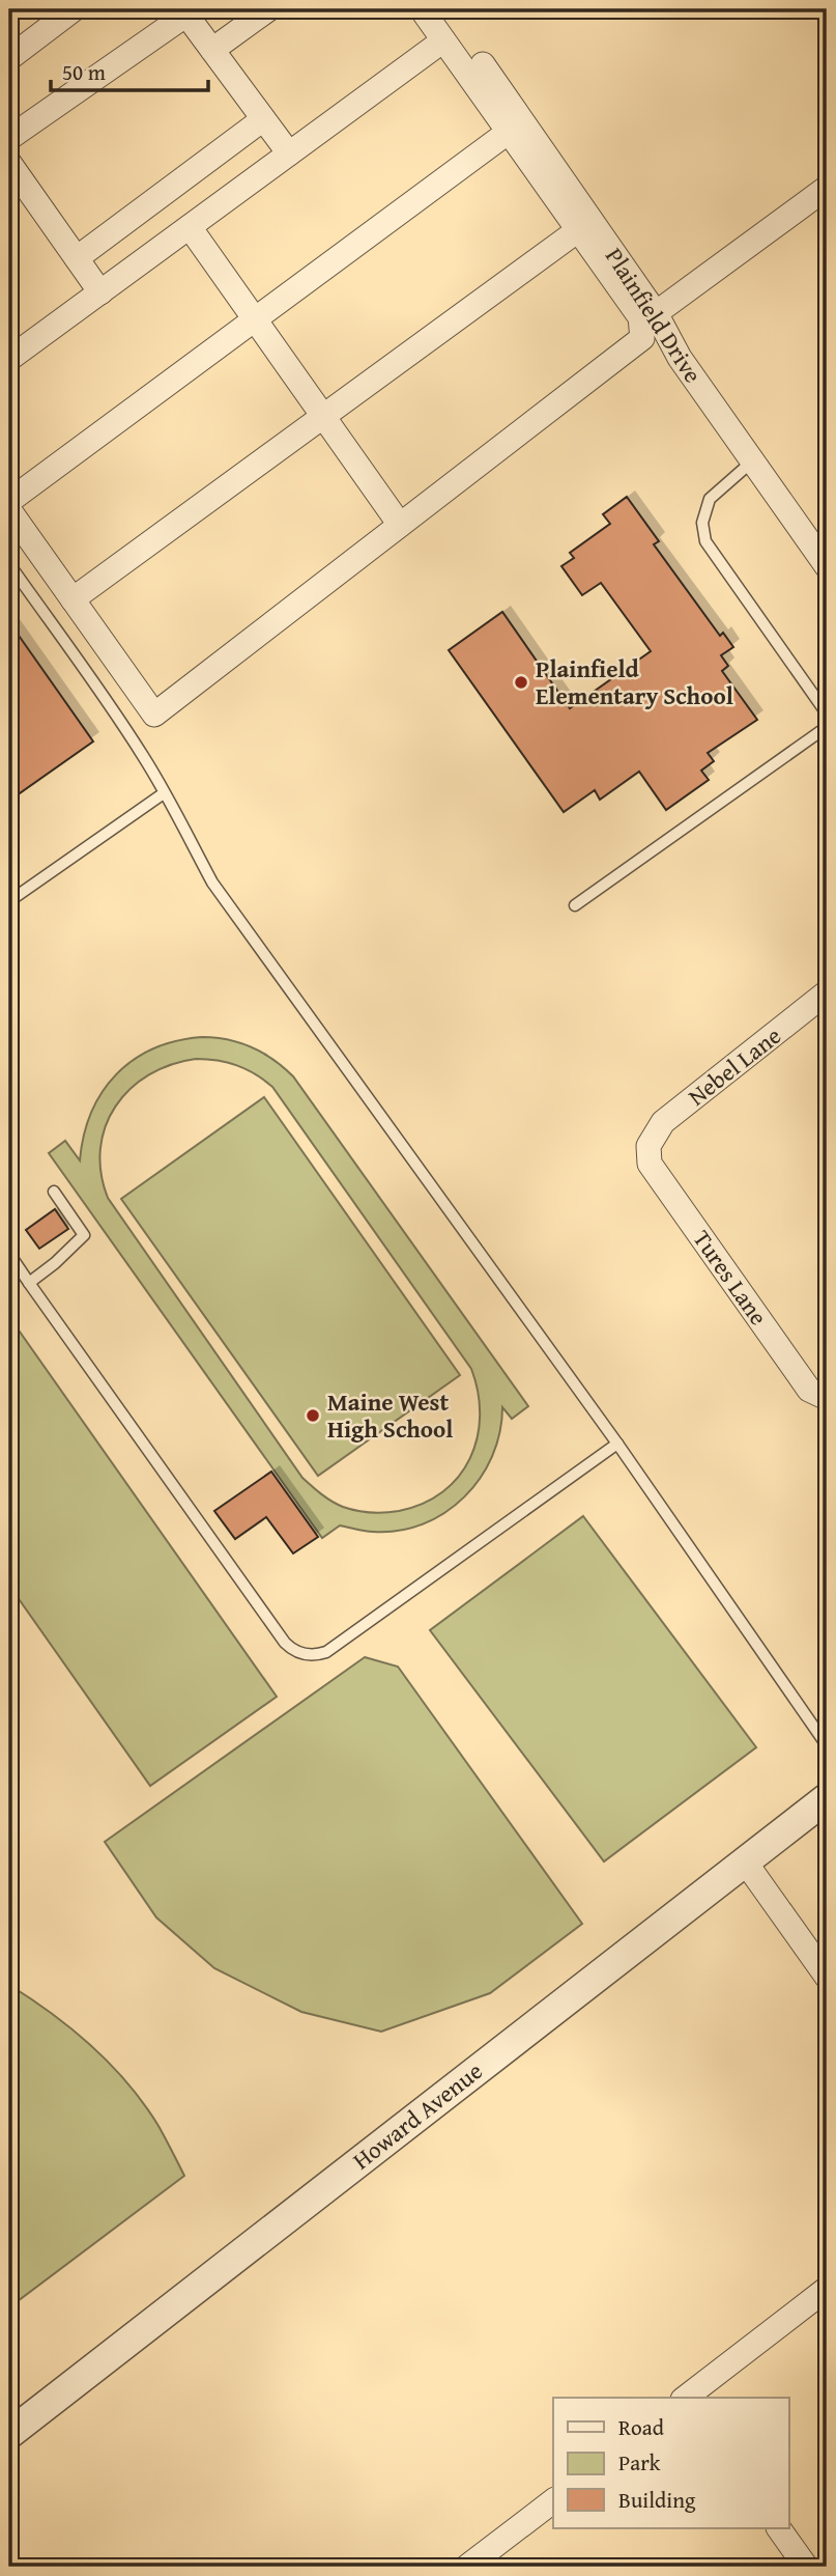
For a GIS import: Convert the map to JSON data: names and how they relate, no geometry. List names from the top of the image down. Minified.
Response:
{"streets":{"street":["Plainfield Drive","Nebel Lane","Tures Lane","Howard Avenue"]},"crossings":[["Nebel Lane","Tures Lane"]],"places":["Plainfield Elementary School","Maine West High School"],"legend":["Road","Park","Building"],"scale_bar":"50 m"}
